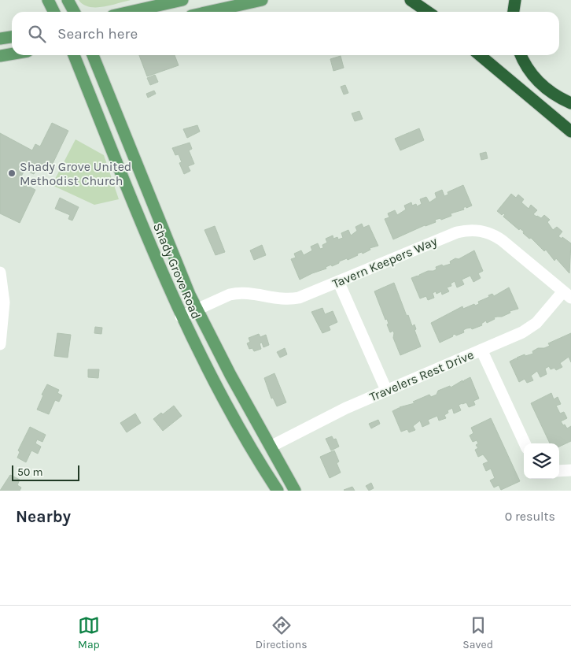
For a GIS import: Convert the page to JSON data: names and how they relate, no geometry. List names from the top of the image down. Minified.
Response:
{"streets":{"main road":["Shady Grove Road"],"street":["Tavern Keepers Way","Travelers Rest Drive"]},"crossings":[["Tavern Keepers Way","Shady Grove Road"],["Tavern Keepers Way","Travelers Rest Drive"],["Shady Grove Road","Travelers Rest Drive"]],"places":["Shady Grove United Methodist Church"],"scale_bar":"50 m","page":{"search":"Search here","scale":"50 m","heading":["Nearby","0 results"],"nav":["Map","Directions","Saved"]}}
